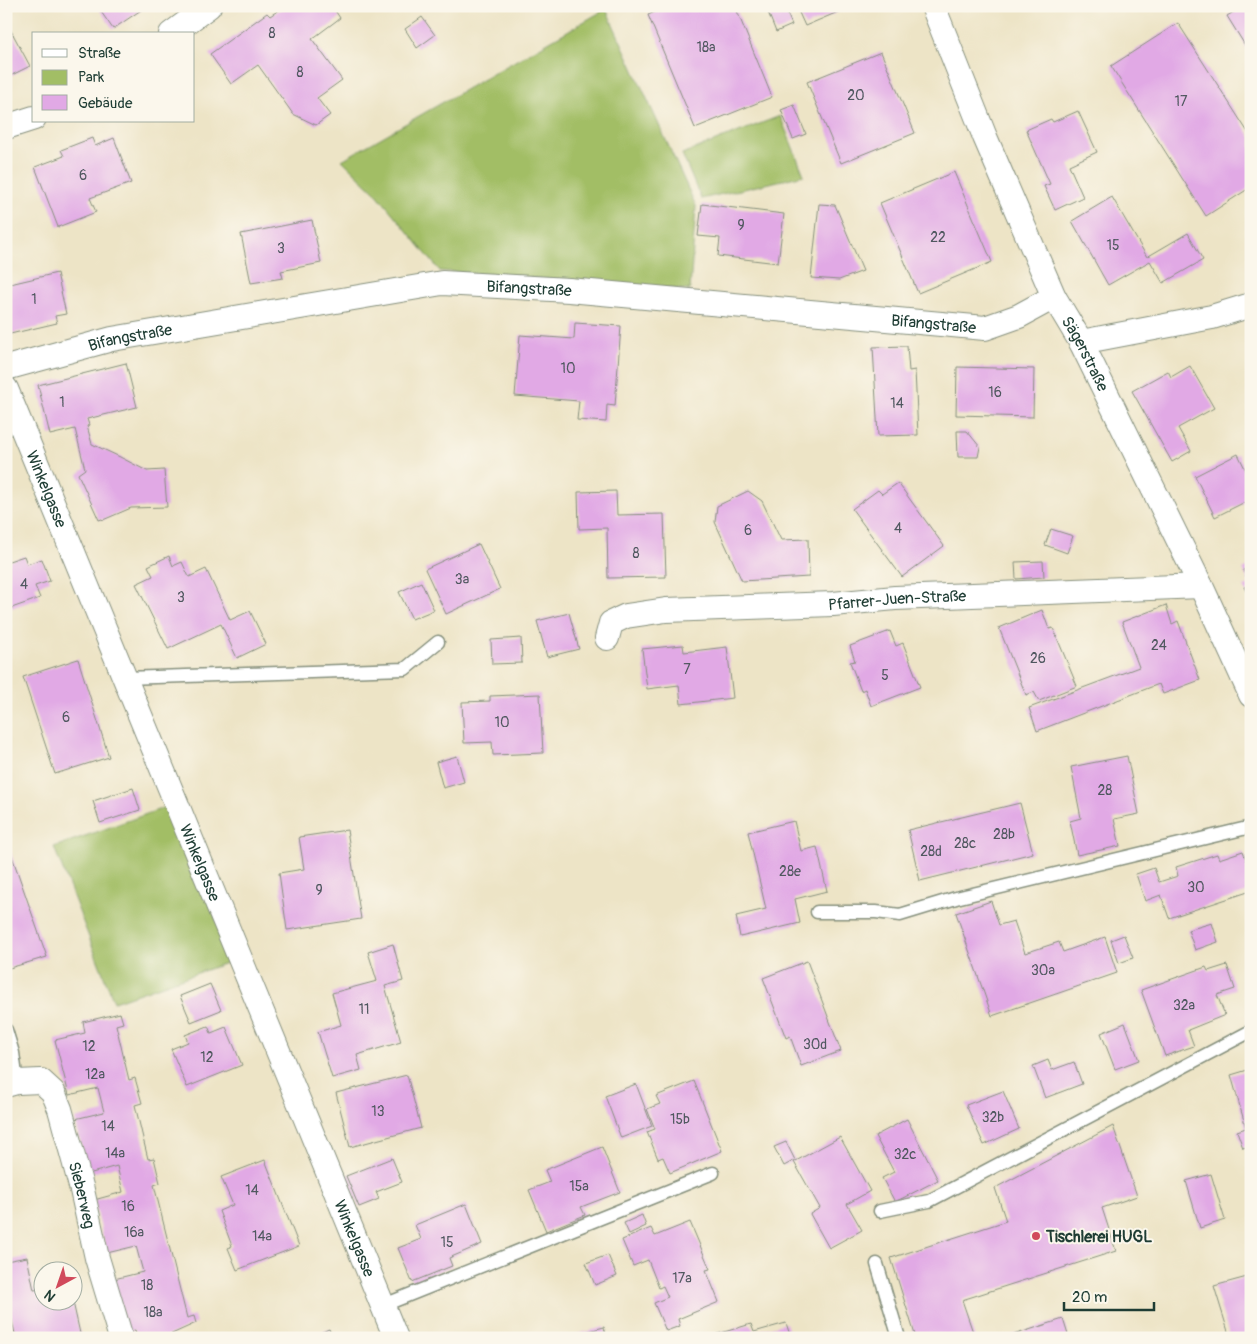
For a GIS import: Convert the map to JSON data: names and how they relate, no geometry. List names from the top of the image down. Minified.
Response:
{"streets":{"street":["Bifangstraße","Sägerstraße","Winkelgasse","Pfarrer-Juen-Straße","Sieberweg"]},"crossings":[["Bifangstraße","Sägerstraße"],["Sägerstraße","Pfarrer-Juen-Straße"]],"places":["Tischlerei HUGL"],"house_numbers":["8","18a","8","20","17","6","9","22","15","3","1","10","16","1","14","4","6","8","3a","4","3","24","26","7","5","6","10","28","28b","28c","28d","28e","30","9","30a","32a","11","30d","12","12","12a","13","32b","15b","14","14a","32c","15a","14","16","16a","14a","15","17a","18","18a"],"legend":["Straße","Park","Gebäude"],"scale_bar":"20 m","north":"bottom left"}
